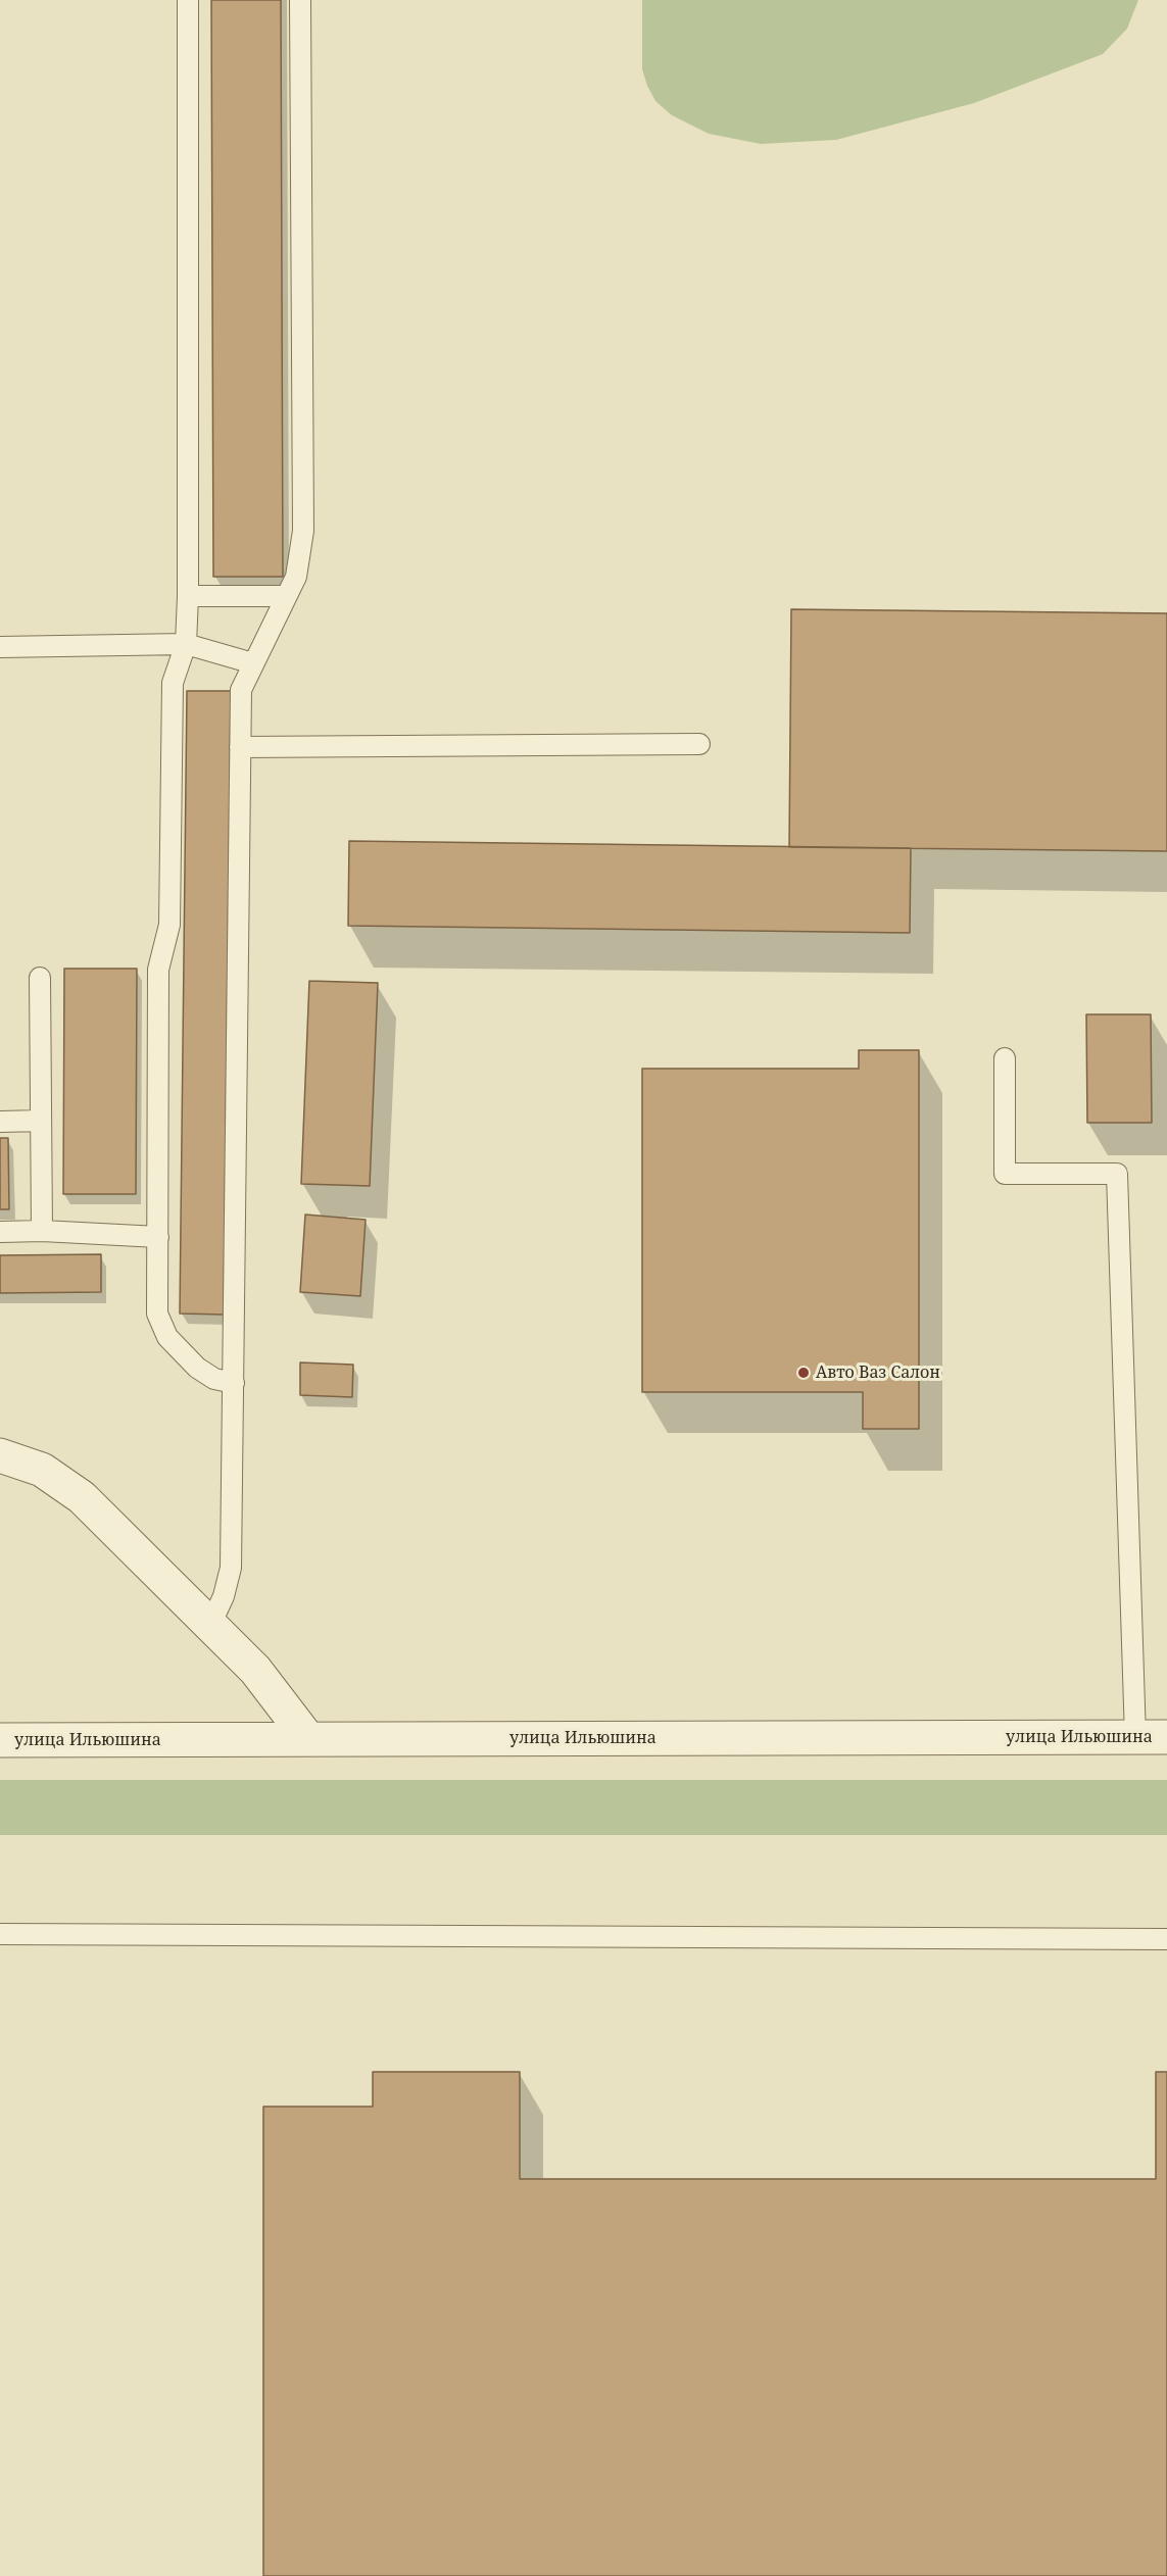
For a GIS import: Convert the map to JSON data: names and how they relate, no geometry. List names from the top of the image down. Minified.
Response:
{"streets":{"street":["улица Ильюшина"]},"places":["Авто Ваз Салон"]}
